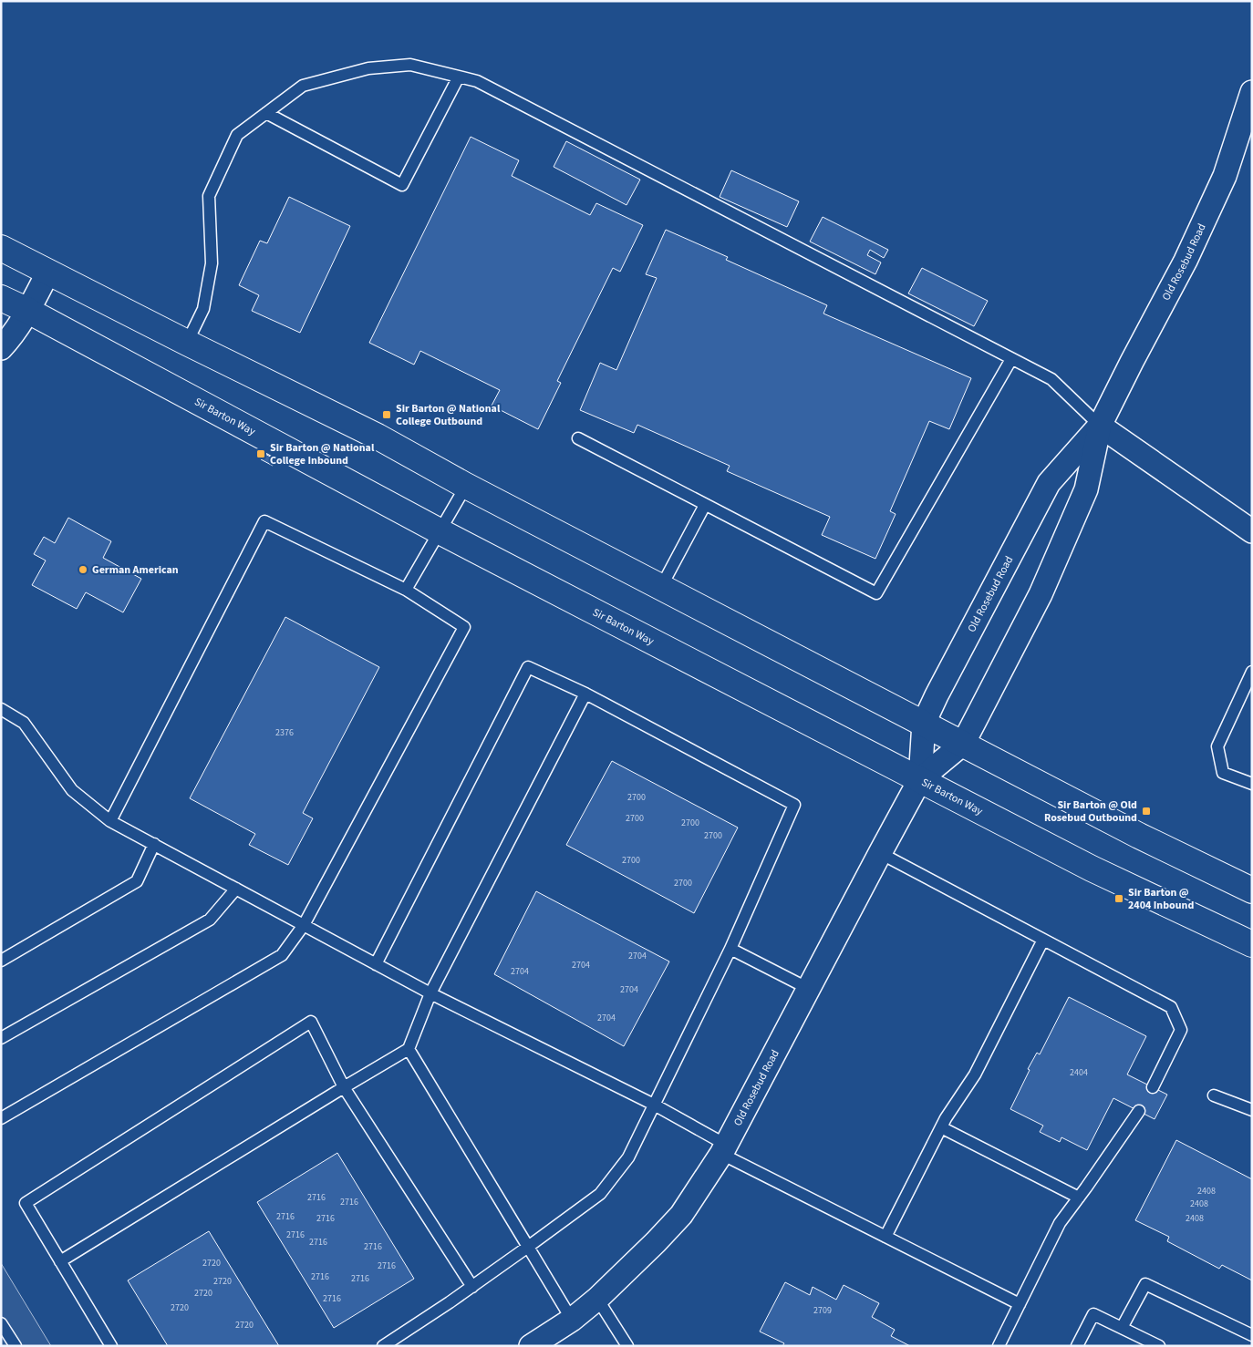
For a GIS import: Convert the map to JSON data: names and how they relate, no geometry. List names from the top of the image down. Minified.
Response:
{"streets":{"main road":["Sir Barton Way"],"street":["Old Rosebud Road"]},"crossings":[["Old Rosebud Road","Sir Barton Way"]],"places":{"transit":["Sir Barton @ National College Outbound","Sir Barton @ National College Inbound","Sir Barton @ Old Rosebud Outbound","Sir Barton @ 2404 Inbound"],"other":["German American"]},"house_numbers":["2376","2700","2700","2700","2700","2700","2700","2704","2704","2704","2704","2704","2404","2408","2716","2716","2408","2716","2716","2408","2716","2716","2716","2720","2716","2716","2716","2720","2720","2716","2720","2709","2720"]}
